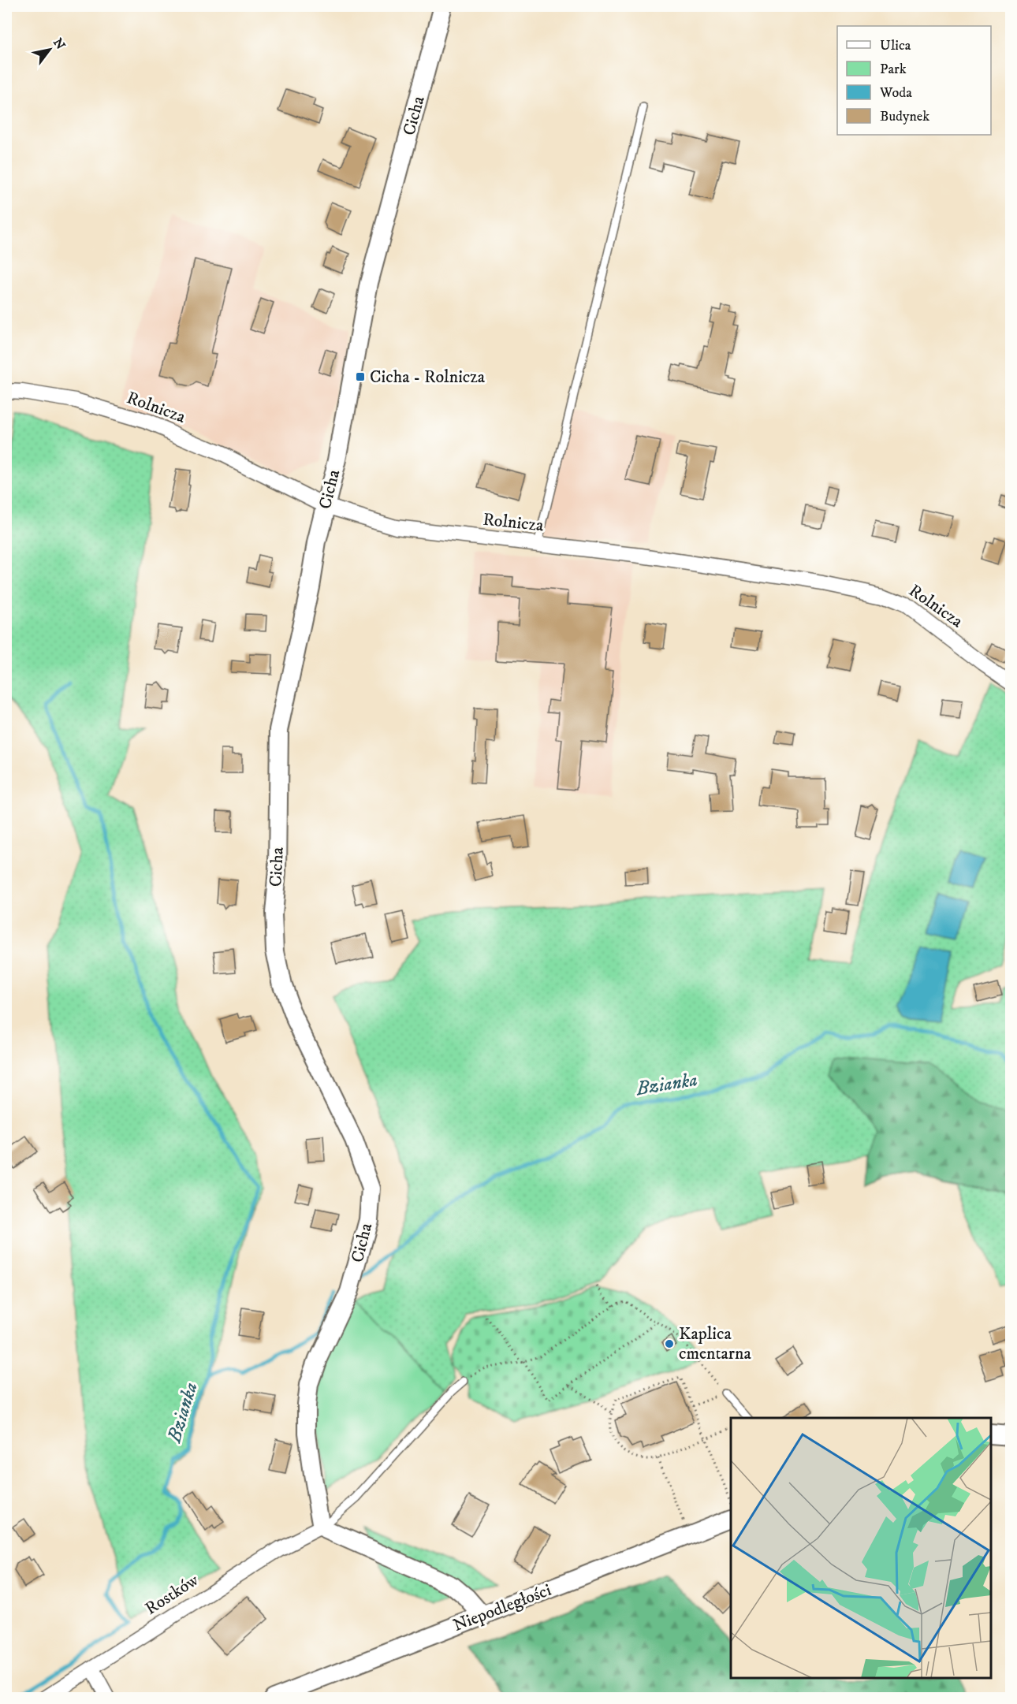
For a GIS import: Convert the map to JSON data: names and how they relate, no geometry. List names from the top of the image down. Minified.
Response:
{"streets":{"street":["Cicha","Rolnicza","Rostków","Niepodległości"]},"crossings":[["Cicha","Rolnicza"],["Cicha","Rostków"]],"water":["Bzianka"],"places":{"transit":["Cicha - Rolnicza"],"other":["Kaplica cmentarna"]},"legend":["Ulica","Park","Woda","Budynek"],"north":"top right"}
